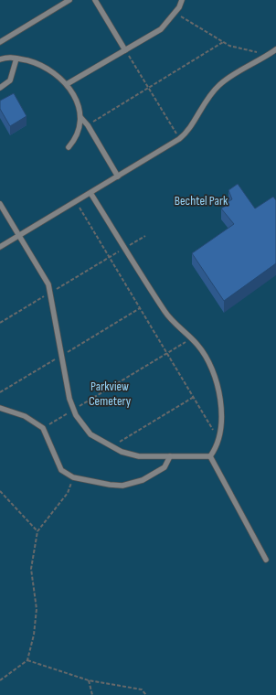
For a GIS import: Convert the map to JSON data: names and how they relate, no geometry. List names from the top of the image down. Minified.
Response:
{"parks":["Bechtel Park","Parkview Cemetery"]}
